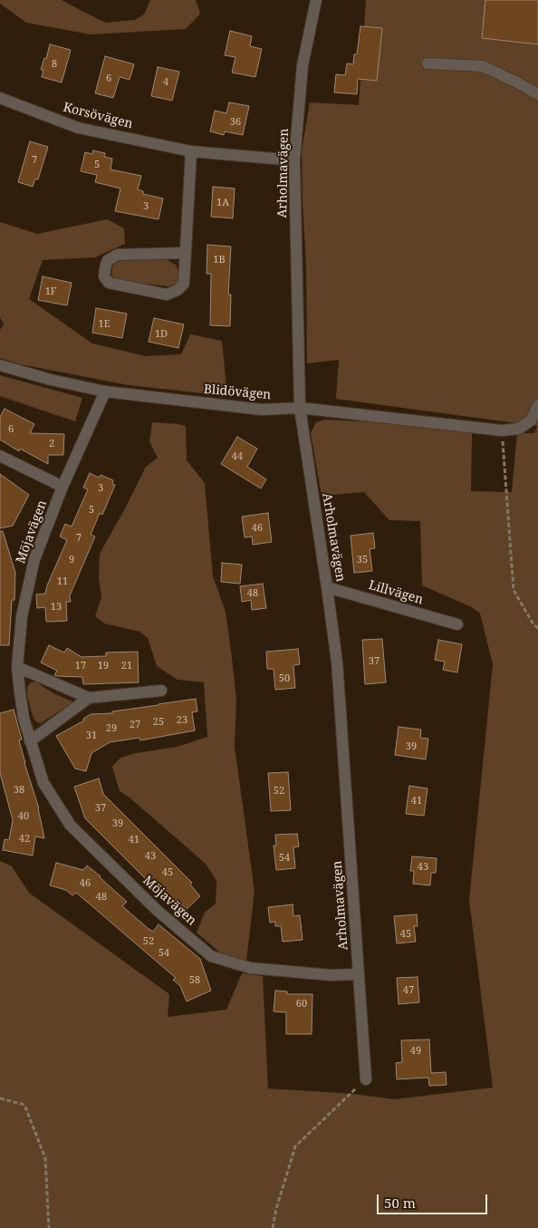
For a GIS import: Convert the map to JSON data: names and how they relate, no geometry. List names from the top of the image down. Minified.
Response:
{"streets":{"street":["Korsövägen","Arholmavägen","Blidövägen","Möjavägen","Lillvägen"]},"crossings":[["Korsövägen","Arholmavägen"],["Arholmavägen","Blidövägen"],["Arholmavägen","Möjavägen"],["Arholmavägen","Lillvägen"],["Blidövägen","Möjavägen"]],"house_numbers":["8","6","4","36","7","5","1A","3","1B","1F","1E","1D","6","2","44","3","5","46","7","9","35","11","48","13","37","17","19","21","50","23","25","27","29","31","39","38","52","41","37","40","39","42","41","43","54","43","45","46","48","45","52","54","58","47","60","49"],"scale_bar":"50 m"}
